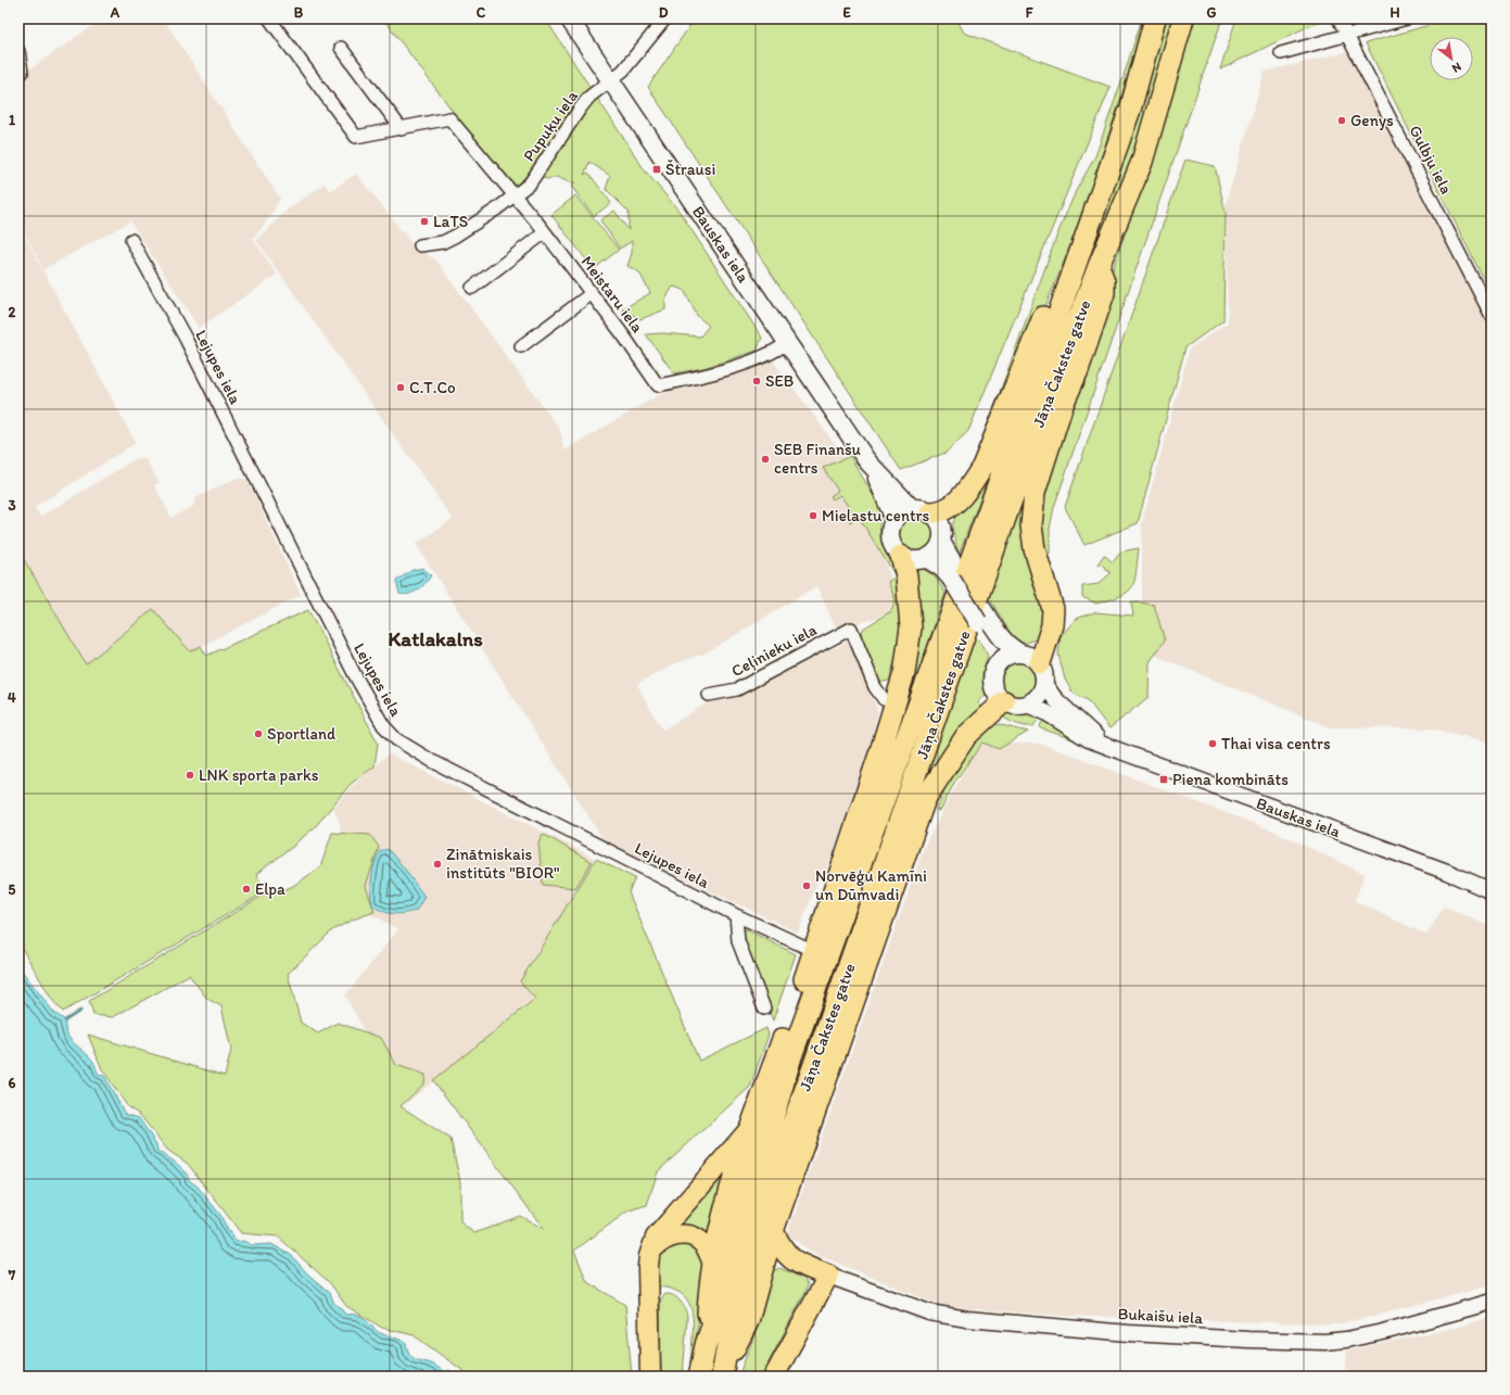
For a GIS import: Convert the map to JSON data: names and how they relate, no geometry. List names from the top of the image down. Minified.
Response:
{"streets":{"highway":["Jāņa Čakstes gatve"],"main road":["Bauskas iela"],"street":["Pupuķu iela","Gulbju iela","Meistaru iela","Lejupes iela","Ceļinieku iela","Bukaišu iela"]},"crossings":[["Pupuķu iela","Bauskas iela"],["Pupuķu iela","Meistaru iela"],["Bauskas iela","Meistaru iela"]],"districts":["Katlakalns"],"places":{"other":["Genys","LaTS","SEB","C.T.Co","SEB Finanšu centrs","Mielastu centrs","Sportland","Thai visa centrs","LNK sporta parks","Zinātniskais institūts \"BIOR\"","Norvēģu Kamīni un Dūmvadi","Elpa"],"transit":["Štrausi","Piena kombināts"]},"north":"bottom right","grid":{"columns":["A","B","C","D","E","F","G","H"],"rows":["1","2","3","4","5","6","7"]}}
